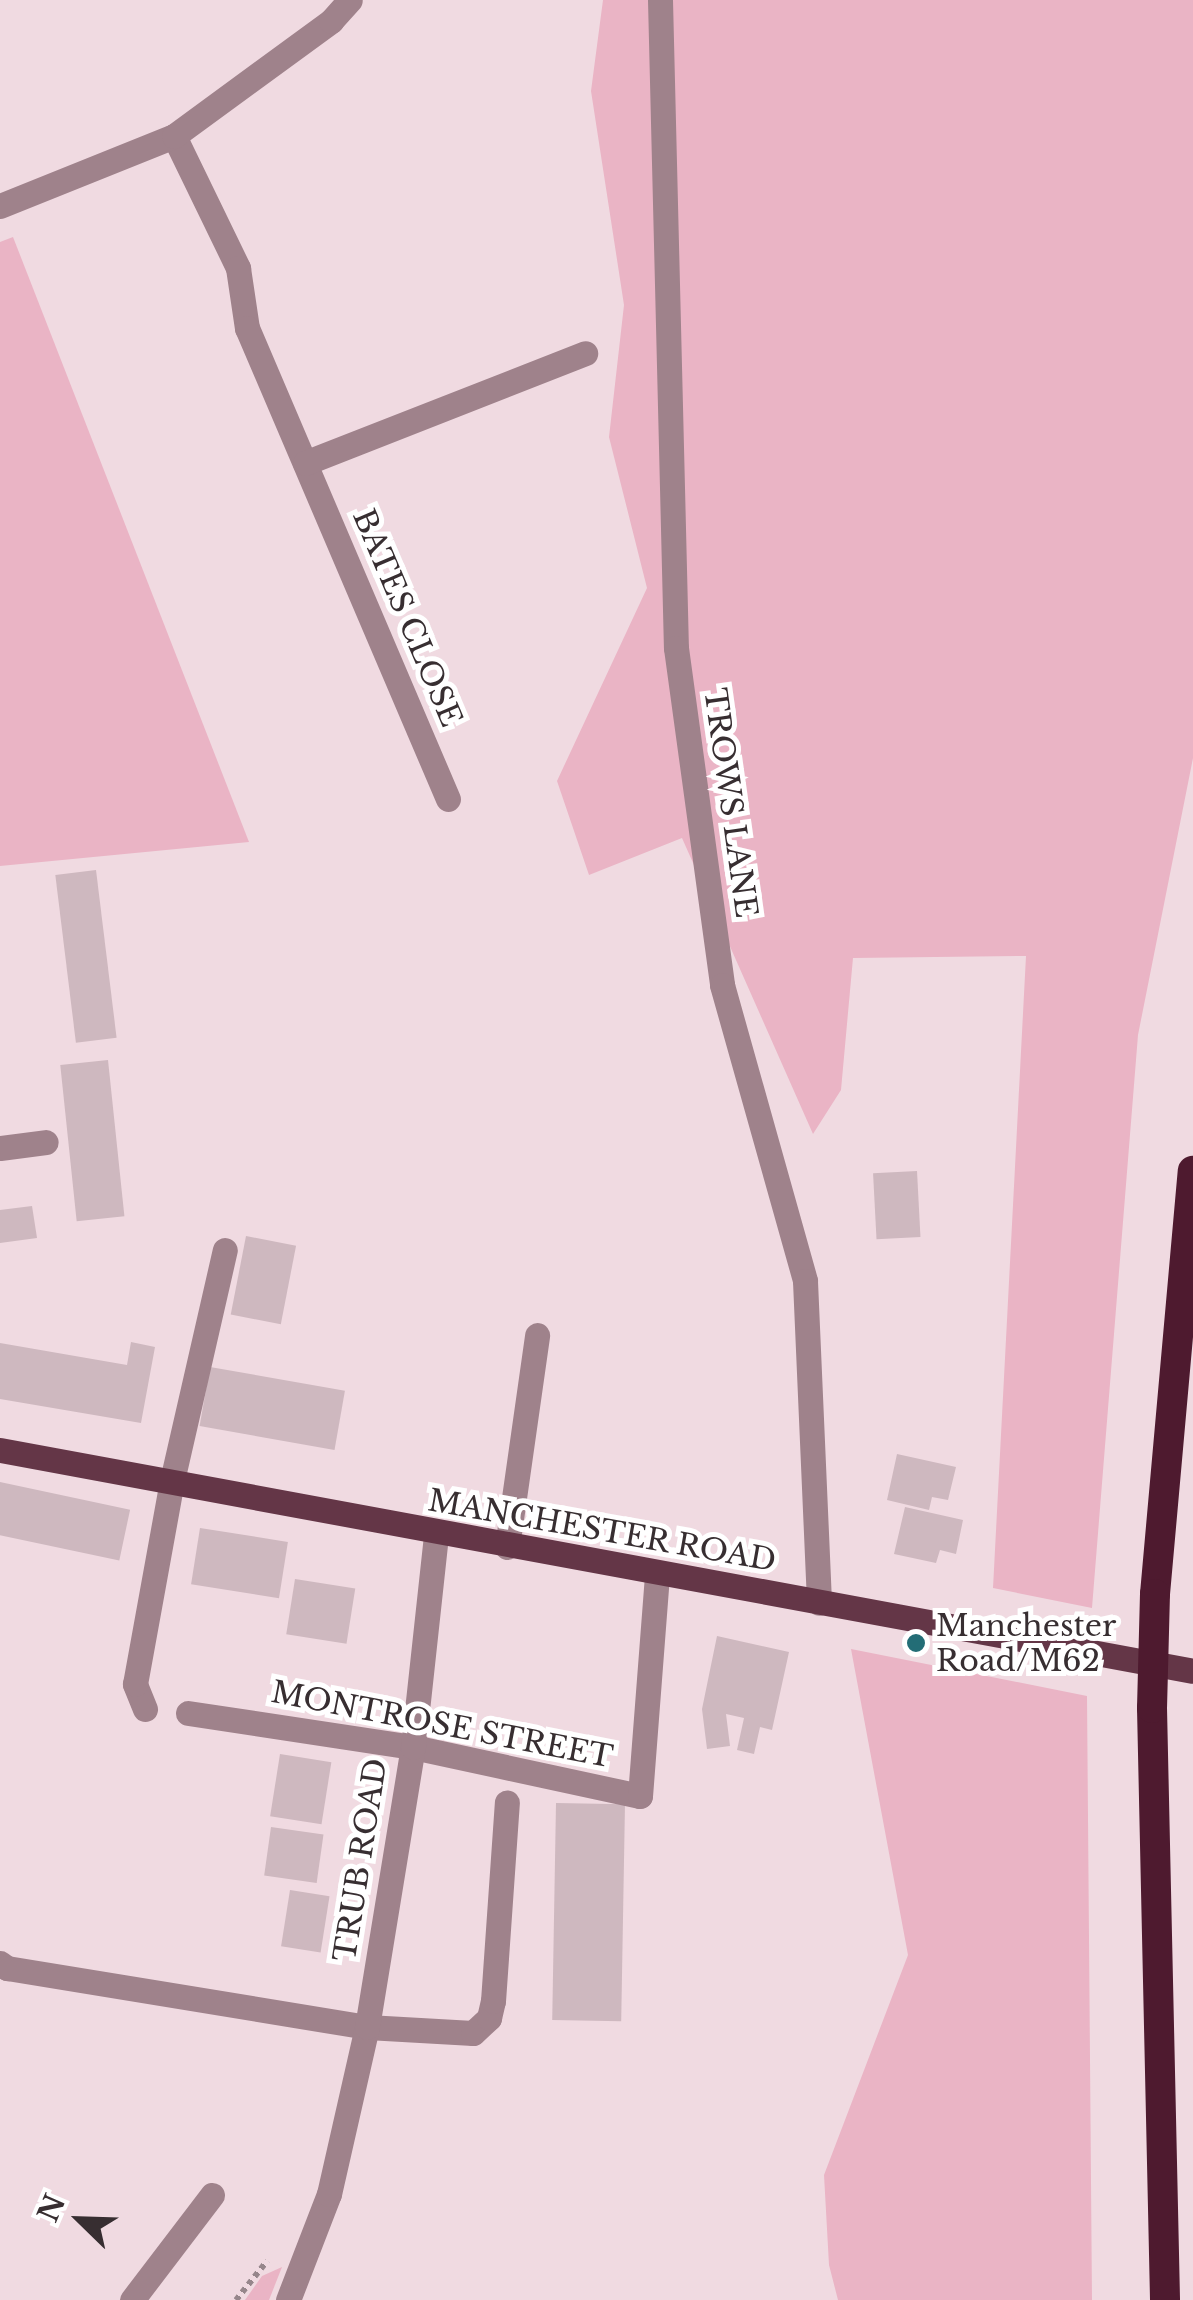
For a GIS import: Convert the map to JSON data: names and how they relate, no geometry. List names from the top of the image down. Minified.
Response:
{"streets":{"main road":["MANCHESTER ROAD"],"street":["BATES CLOSE","TROWS LANE","MONTROSE STREET","TRUB ROAD"]},"crossings":[["TROWS LANE","MANCHESTER ROAD"],["MANCHESTER ROAD","MONTROSE STREET"],["MANCHESTER ROAD","TRUB ROAD"],["MONTROSE STREET","TRUB ROAD"]],"places":["Manchester Road/M62"],"north":"top left"}
